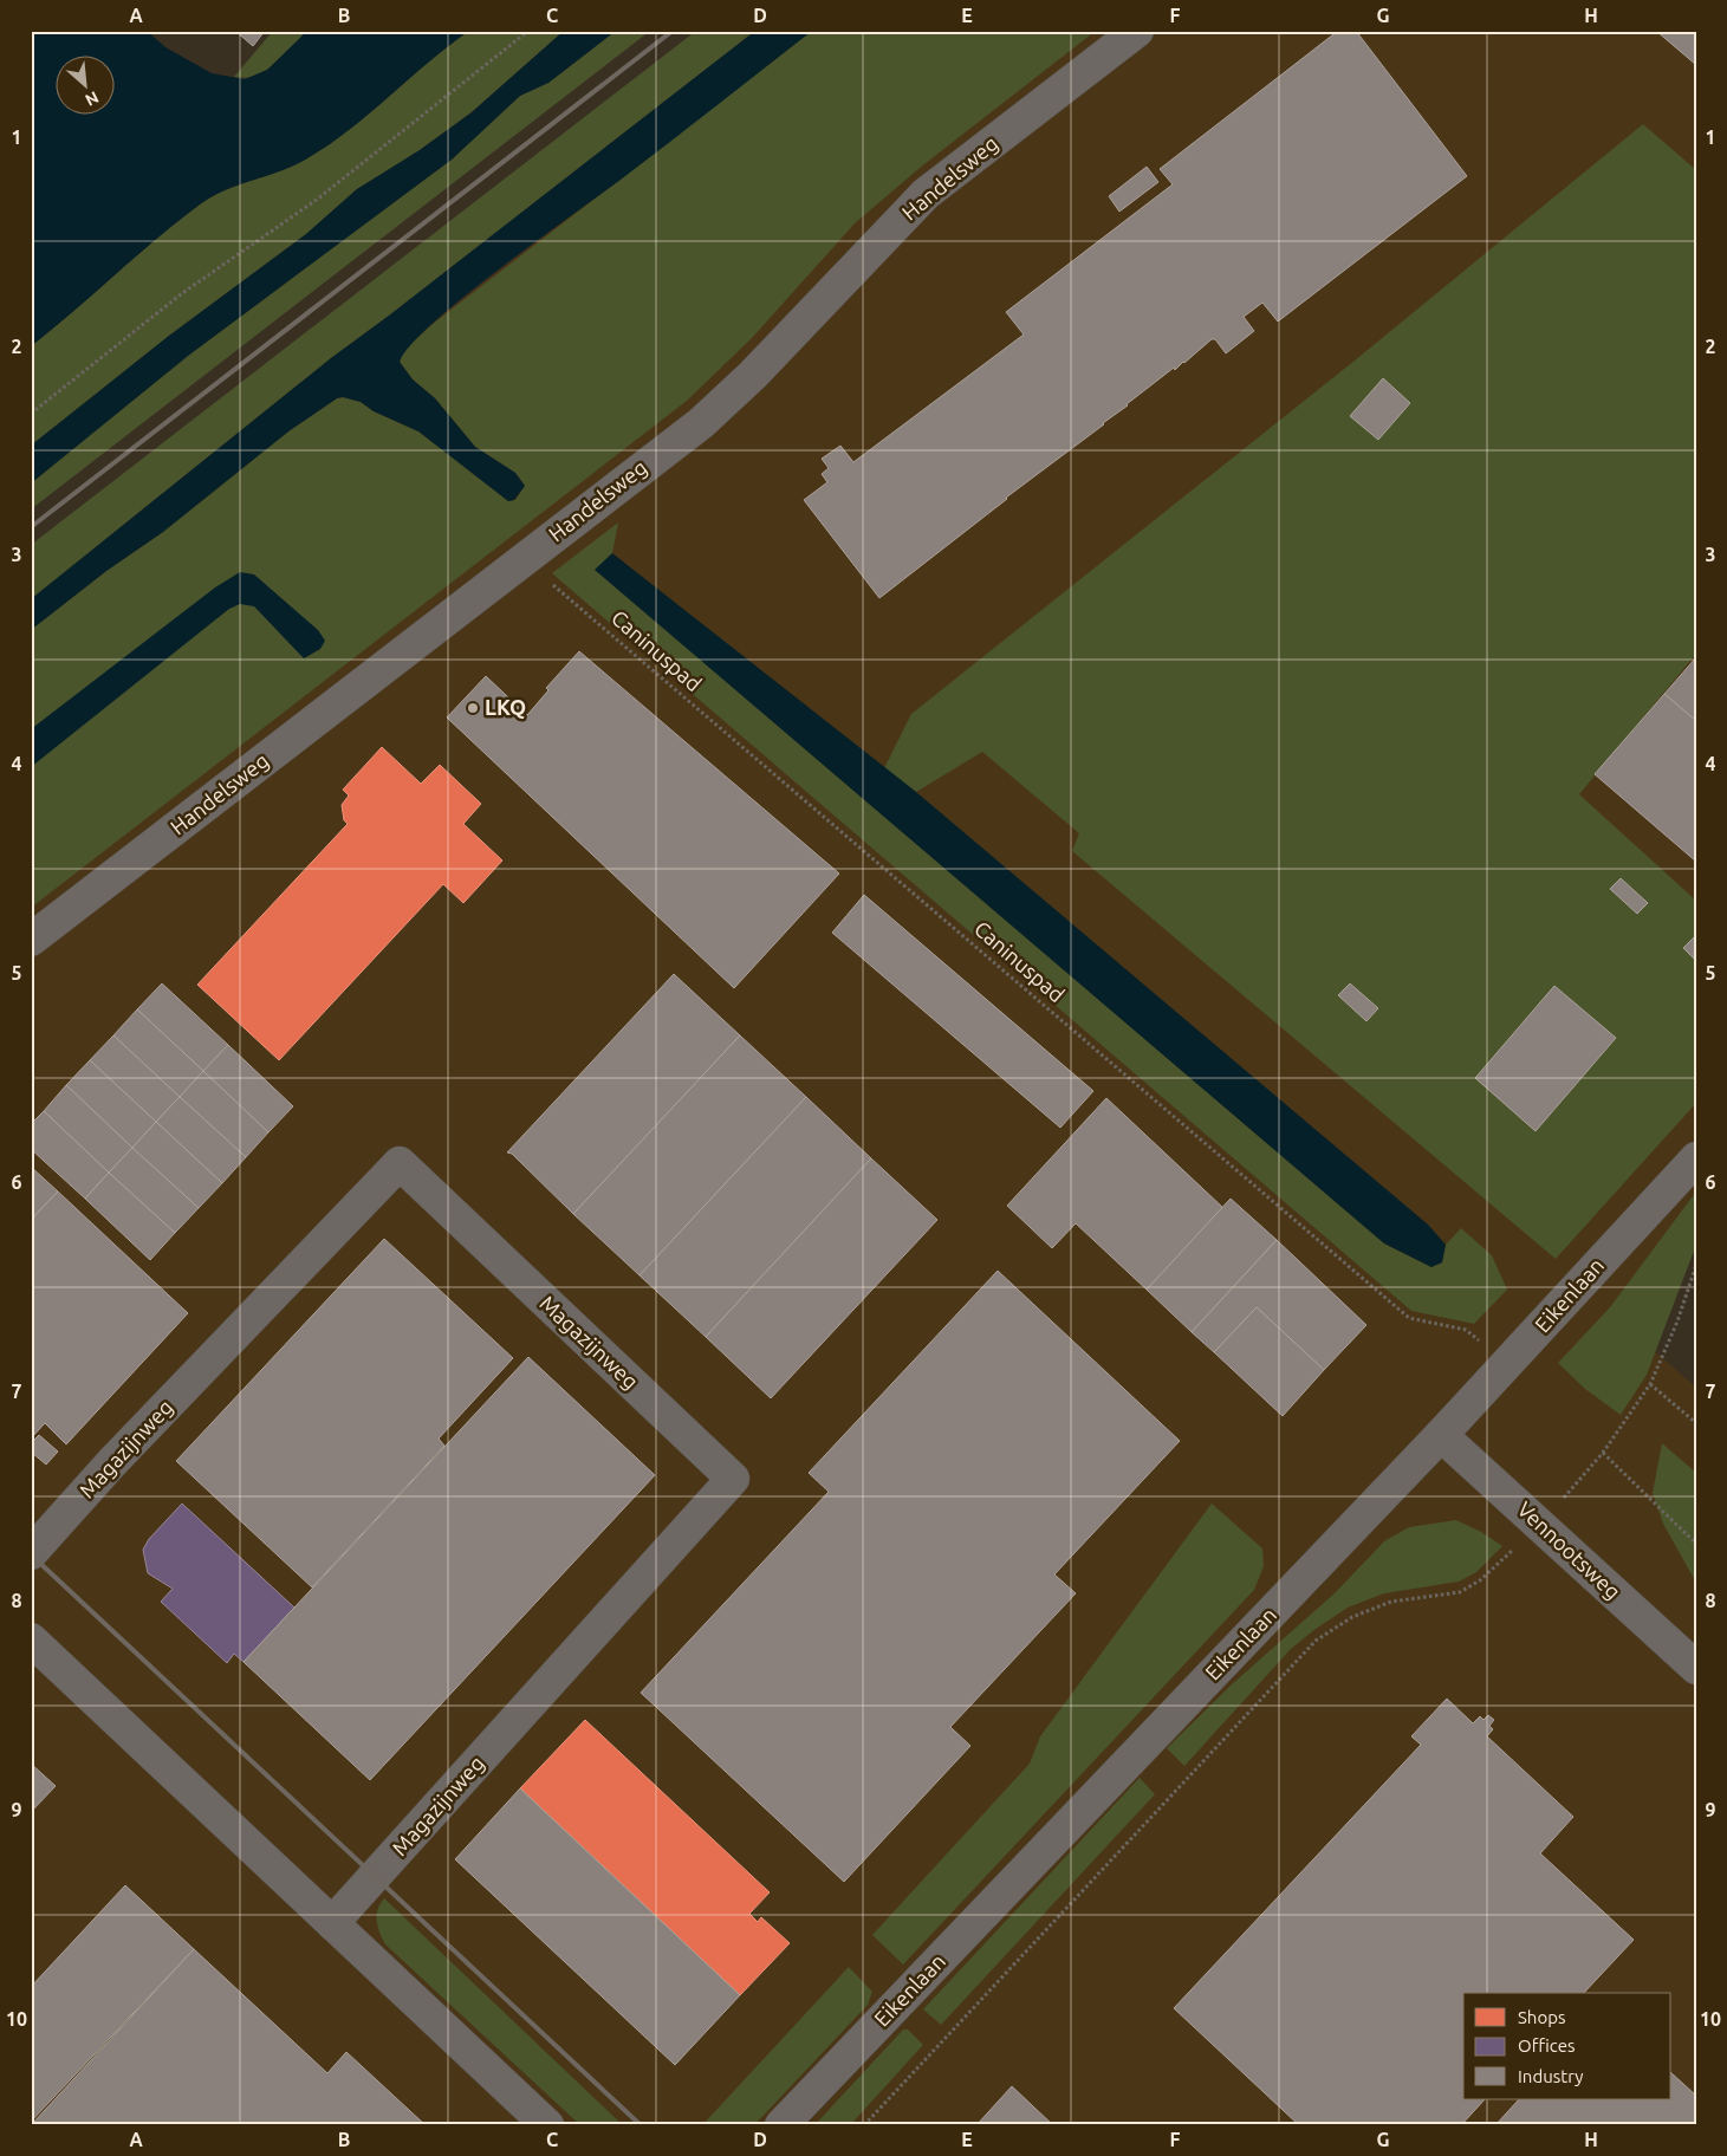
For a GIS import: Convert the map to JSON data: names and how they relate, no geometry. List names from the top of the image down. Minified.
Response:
{"streets":{"street":["Handelsweg","Eikenlaan","Magazijnweg","Vennootsweg"],"path":["Caninuspad"]},"crossings":[["Handelsweg","Caninuspad"],["Caninuspad","Eikenlaan"],["Eikenlaan","Vennootsweg"]],"places":["LKQ"],"legend":["Shops","Offices","Industry"],"north":"bottom right","grid":{"columns":["A","B","C","D","E","F","G","H"],"rows":["1","2","3","4","5","6","7","8","9","10"]}}
